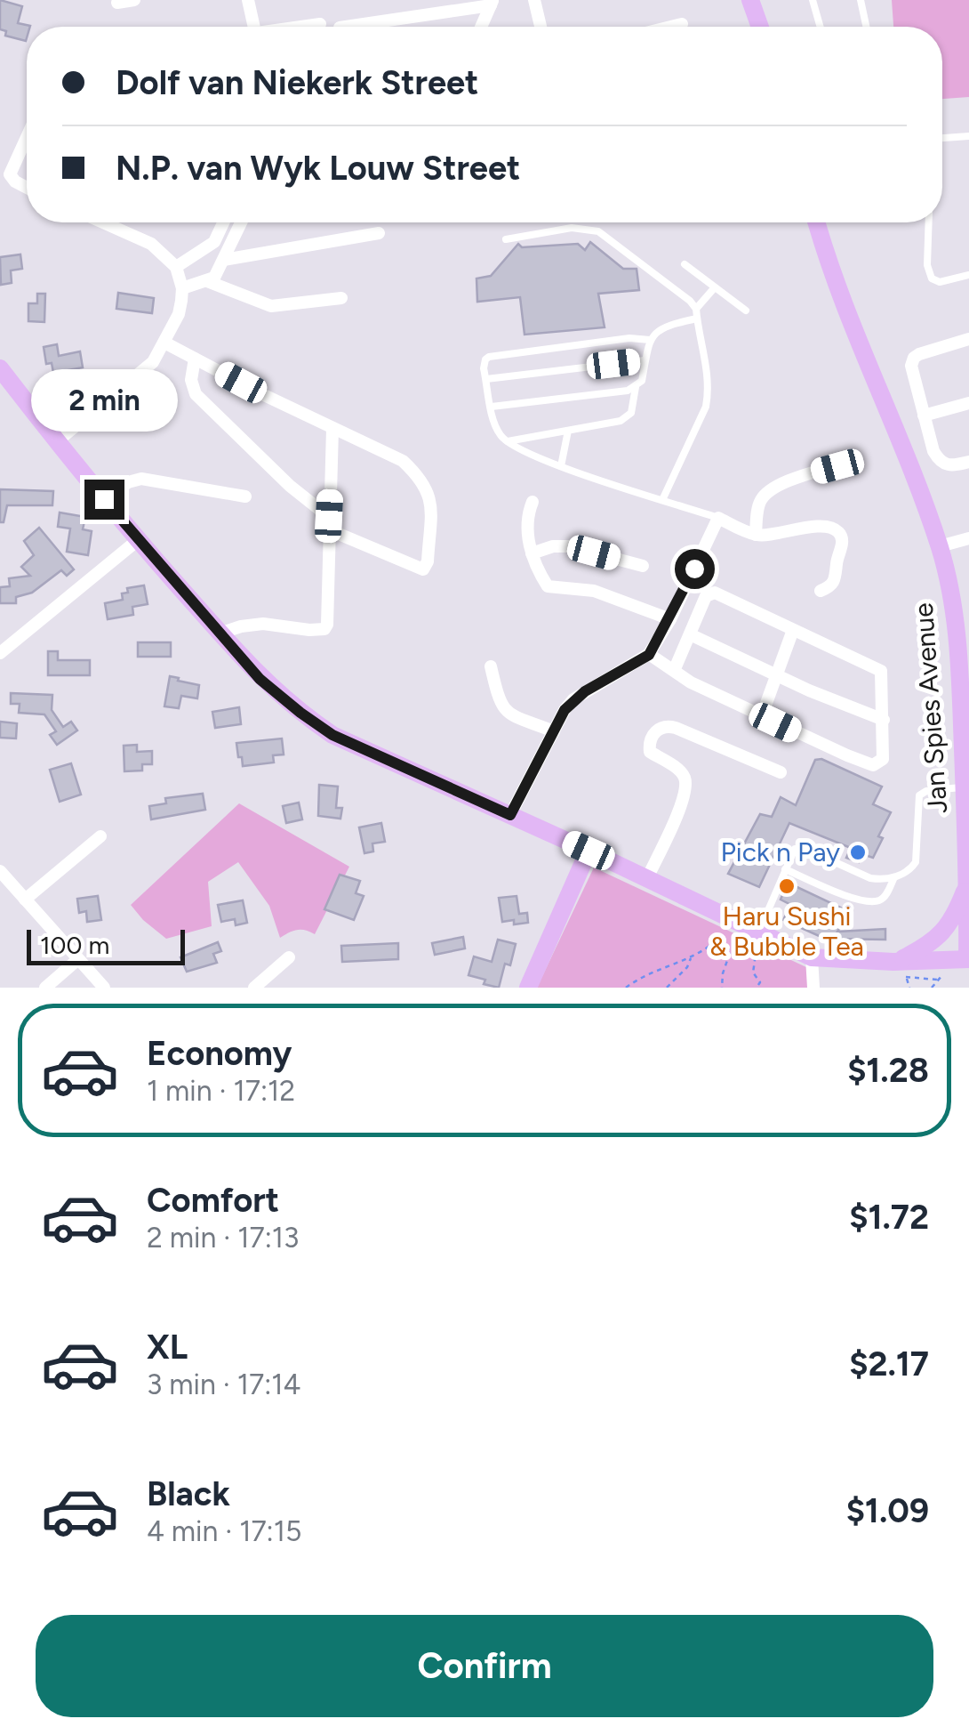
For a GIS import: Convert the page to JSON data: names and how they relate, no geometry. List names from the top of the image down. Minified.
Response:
{"streets":{"street":["Jan Spies Avenue"]},"places":["Pick n Pay","Haru Sushi & Bubble Tea"],"scale_bar":"100 m","page":{"banner":["Dolf van Niekerk Street","N.P. van Wyk Louw Street"],"bubble":"2 min","scale":"100 m","list":[{"name":"Economy","note":"1 min · 17:12","value":"$1.28"},{"name":"Comfort","note":"2 min · 17:13","value":"$1.72"},{"name":"XL","note":"3 min · 17:14","value":"$2.17"},{"name":"Black","note":"4 min · 17:15","value":"$1.09"}],"buttons":"Confirm"}}
